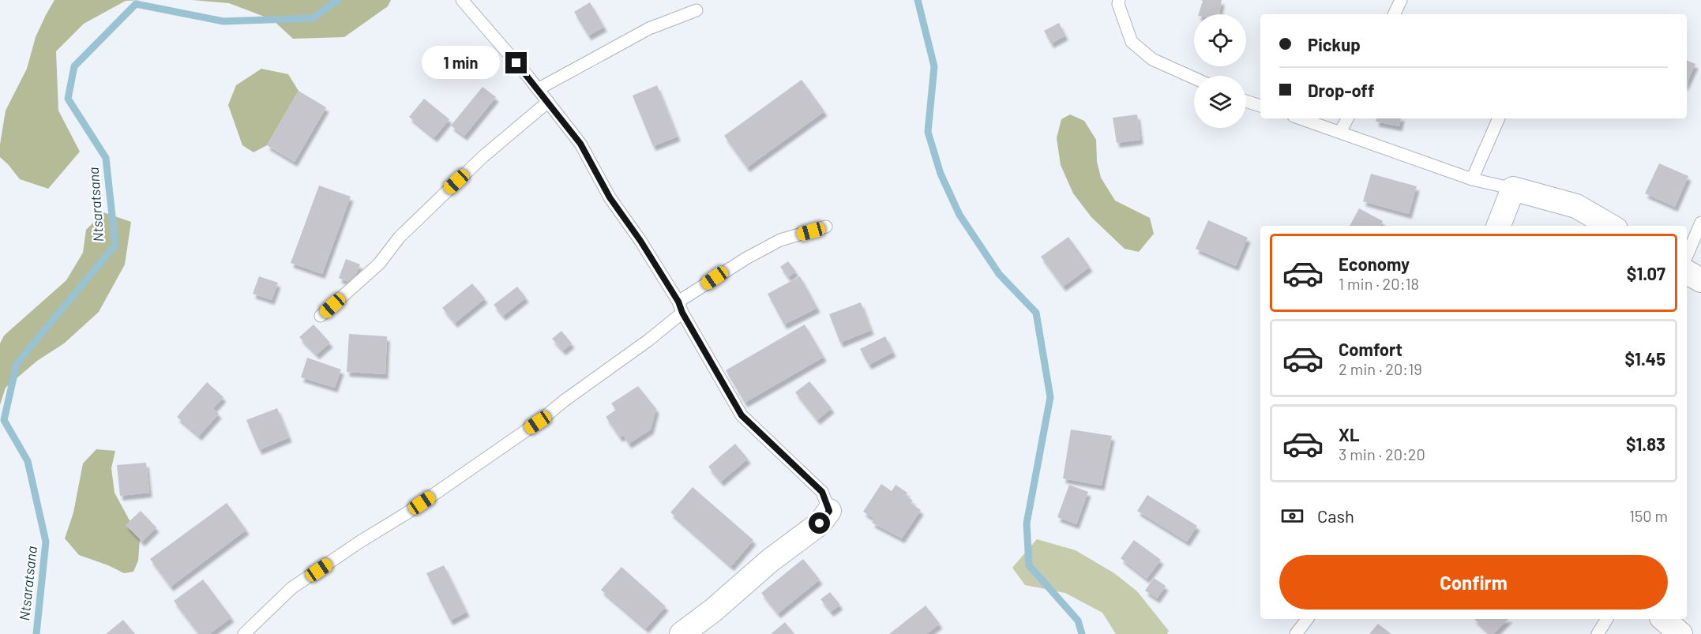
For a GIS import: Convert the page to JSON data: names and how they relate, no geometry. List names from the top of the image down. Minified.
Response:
{"water":["Ntsaratsana"],"page":{"banner":["Pickup","Drop-off"],"bubble":"1 min","list":[{"name":"Economy","note":"1 min · 20:18","value":"$1.07"},{"name":"Comfort","note":"2 min · 20:19","value":"$1.45"},{"name":"XL","note":"3 min · 20:20","value":"$1.83"}],"pay":["Cash","150 m"],"buttons":"Confirm"}}
